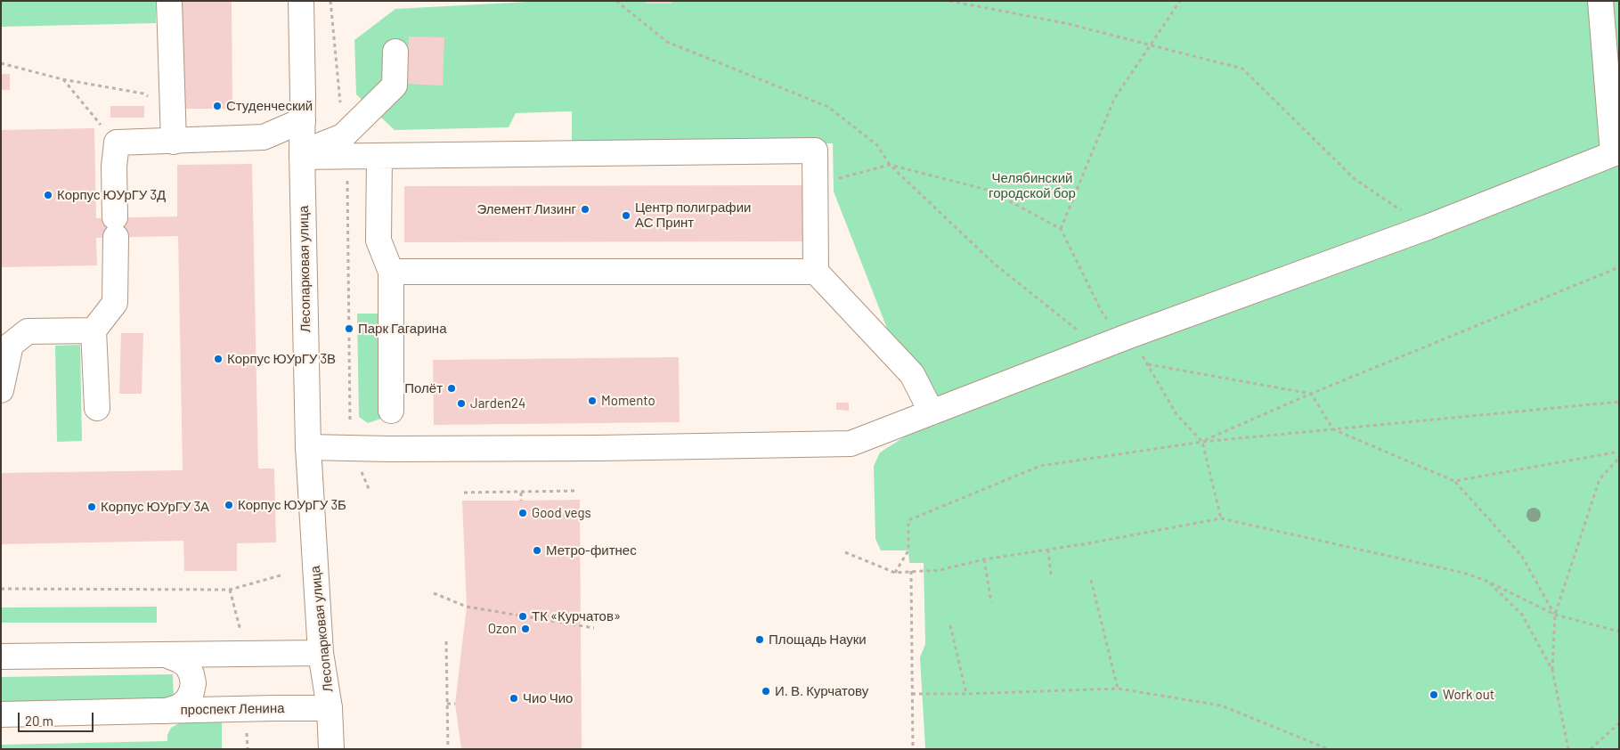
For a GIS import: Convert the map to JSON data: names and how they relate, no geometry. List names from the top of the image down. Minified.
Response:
{"streets":{"main road":["Лесопарковая улица","проспект Ленина"]},"crossings":[["Лесопарковая улица","проспект Ленина"]],"parks":["Челябинский городской бор"],"places":["Студенческий","Корпус ЮУрГУ 3Д","Элемент Лизинг","Центр полиграфии АС Принт","Парк Гагарина","Корпус ЮУрГУ 3В","Полёт","Momento","Jarden24","Корпус ЮУрГУ 3Б","Корпус ЮУрГУ 3А","Good vegs","Метро-фитнес","ТК «Курчатов»","Ozon","Площадь Науки","И. В. Курчатову","Work out","Чио Чио"],"scale_bar":"20 m"}
